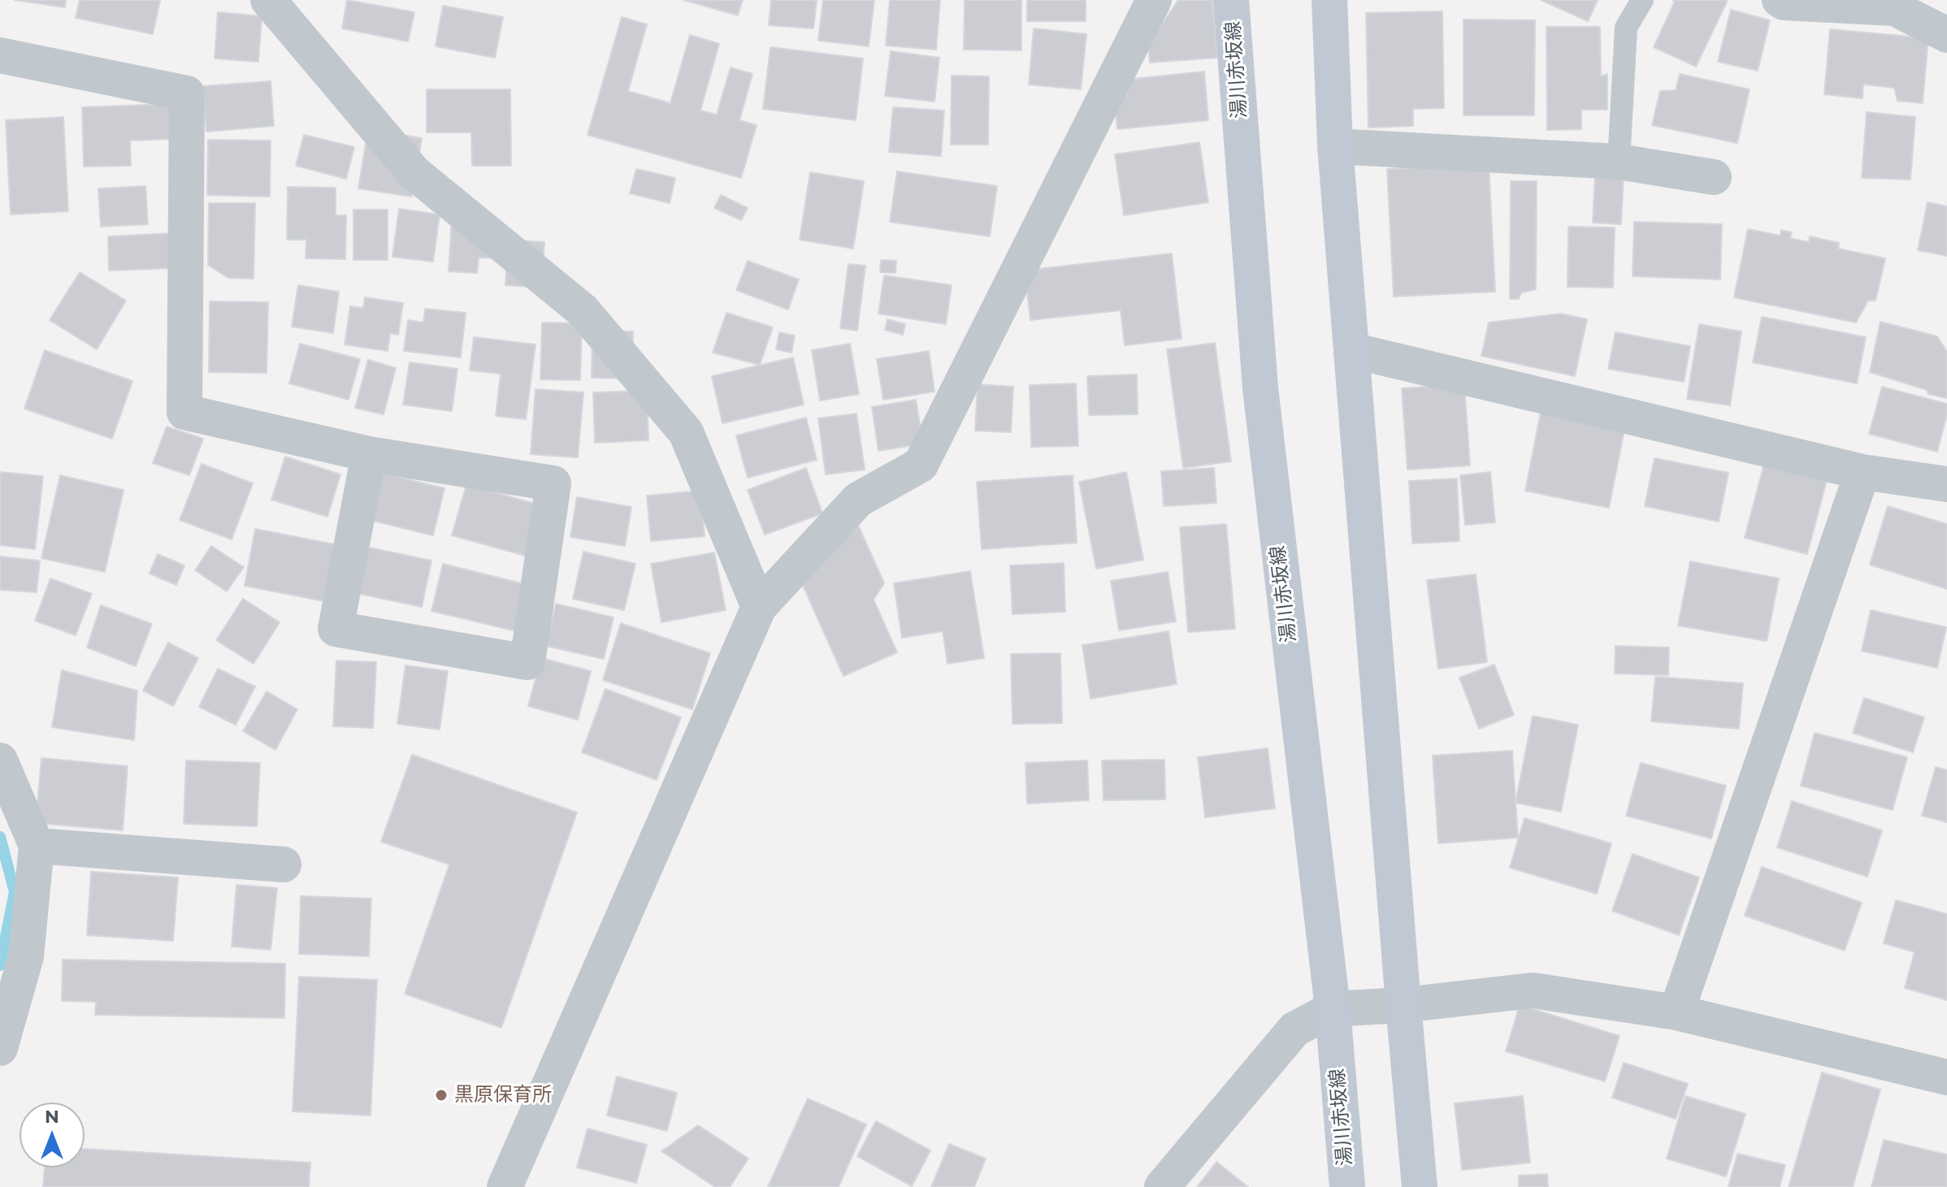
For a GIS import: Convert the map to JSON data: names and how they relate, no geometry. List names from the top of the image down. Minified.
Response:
{"streets":{"main road":["湯川赤坂線"]},"places":["黒原保育所"],"north":"top"}
